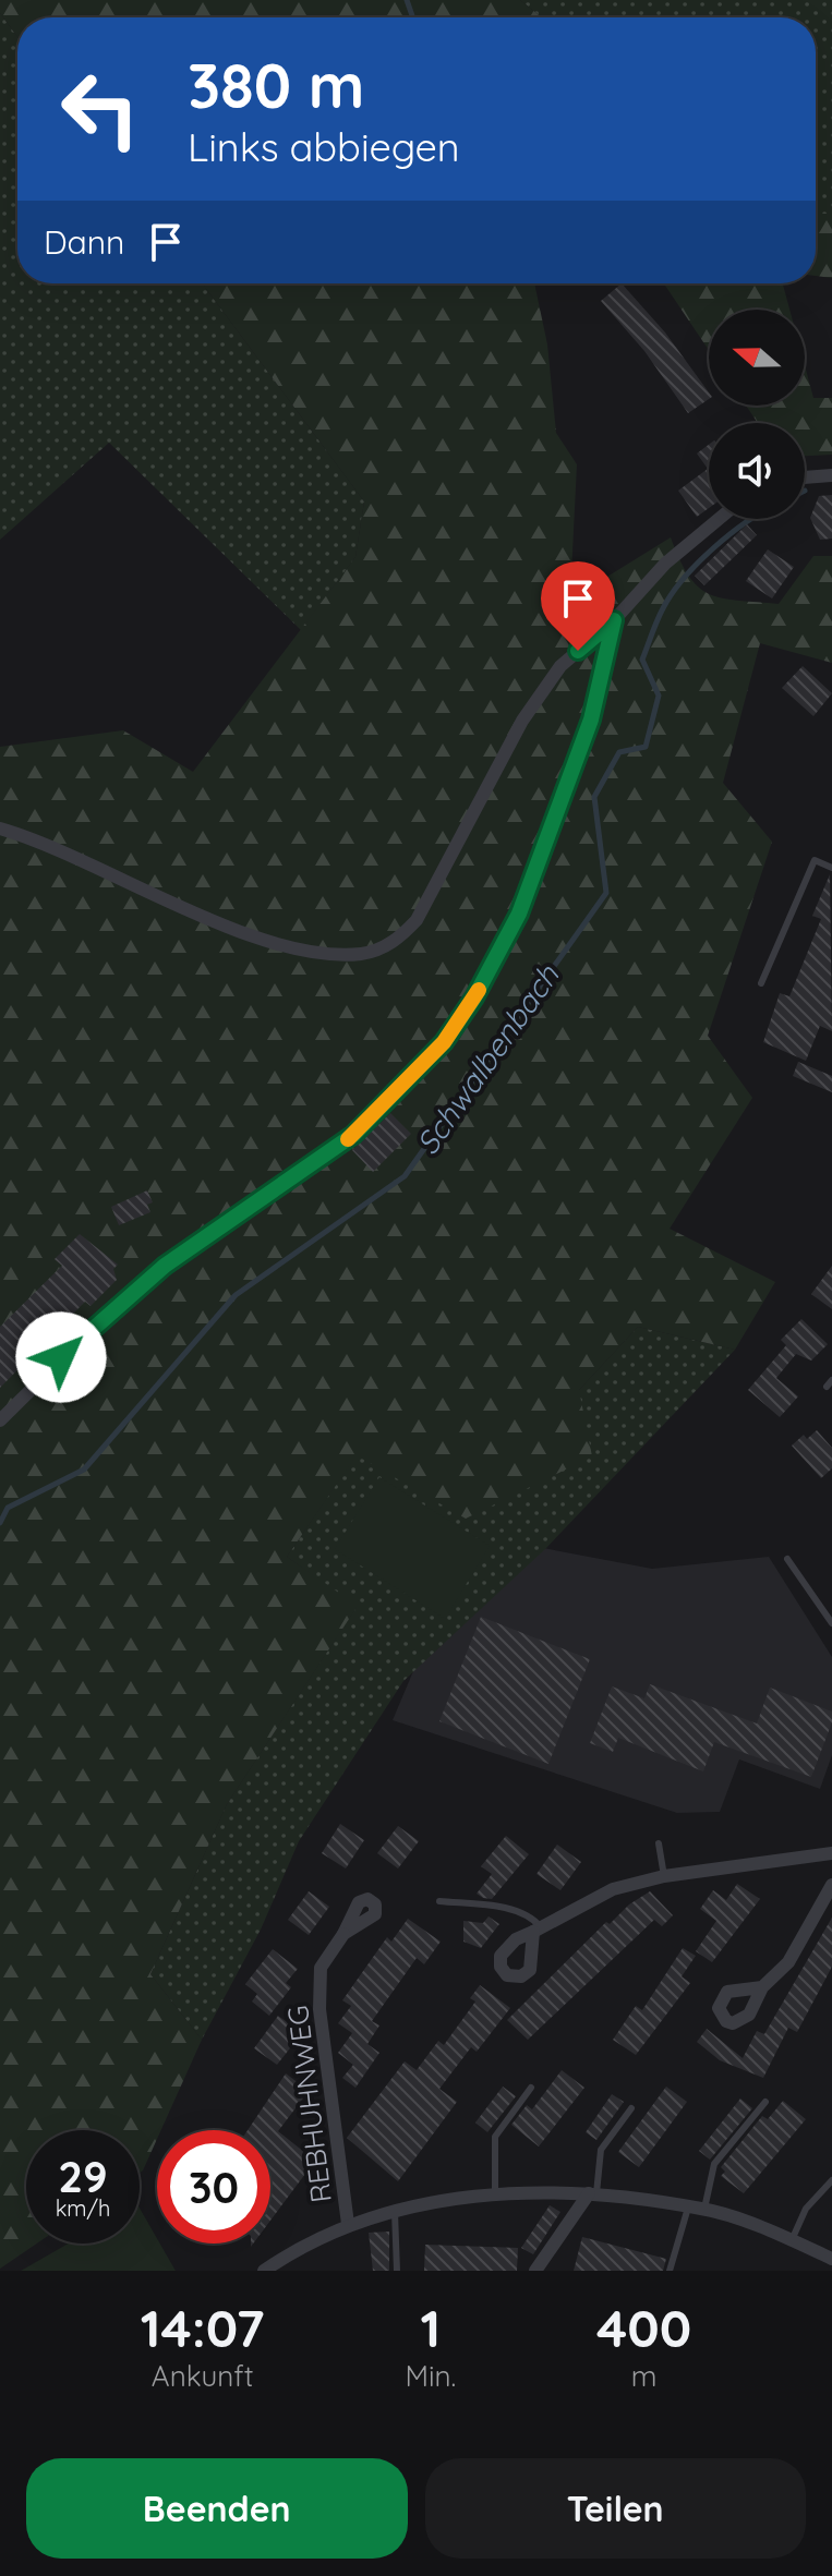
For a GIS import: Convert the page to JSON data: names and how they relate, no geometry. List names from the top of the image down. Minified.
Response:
{"streets":{"street":["REBHUHNWEG"]},"water":["Schwalbenbach"],"north":"left","page":{"turn":["380 m","Links abbiegen"],"then":"Dann","speed":"29 km/h","limit":"30","eta":["14:07","Ankunft","1","Min.","400","m"],"buttons":["Beenden","Teilen"]}}
